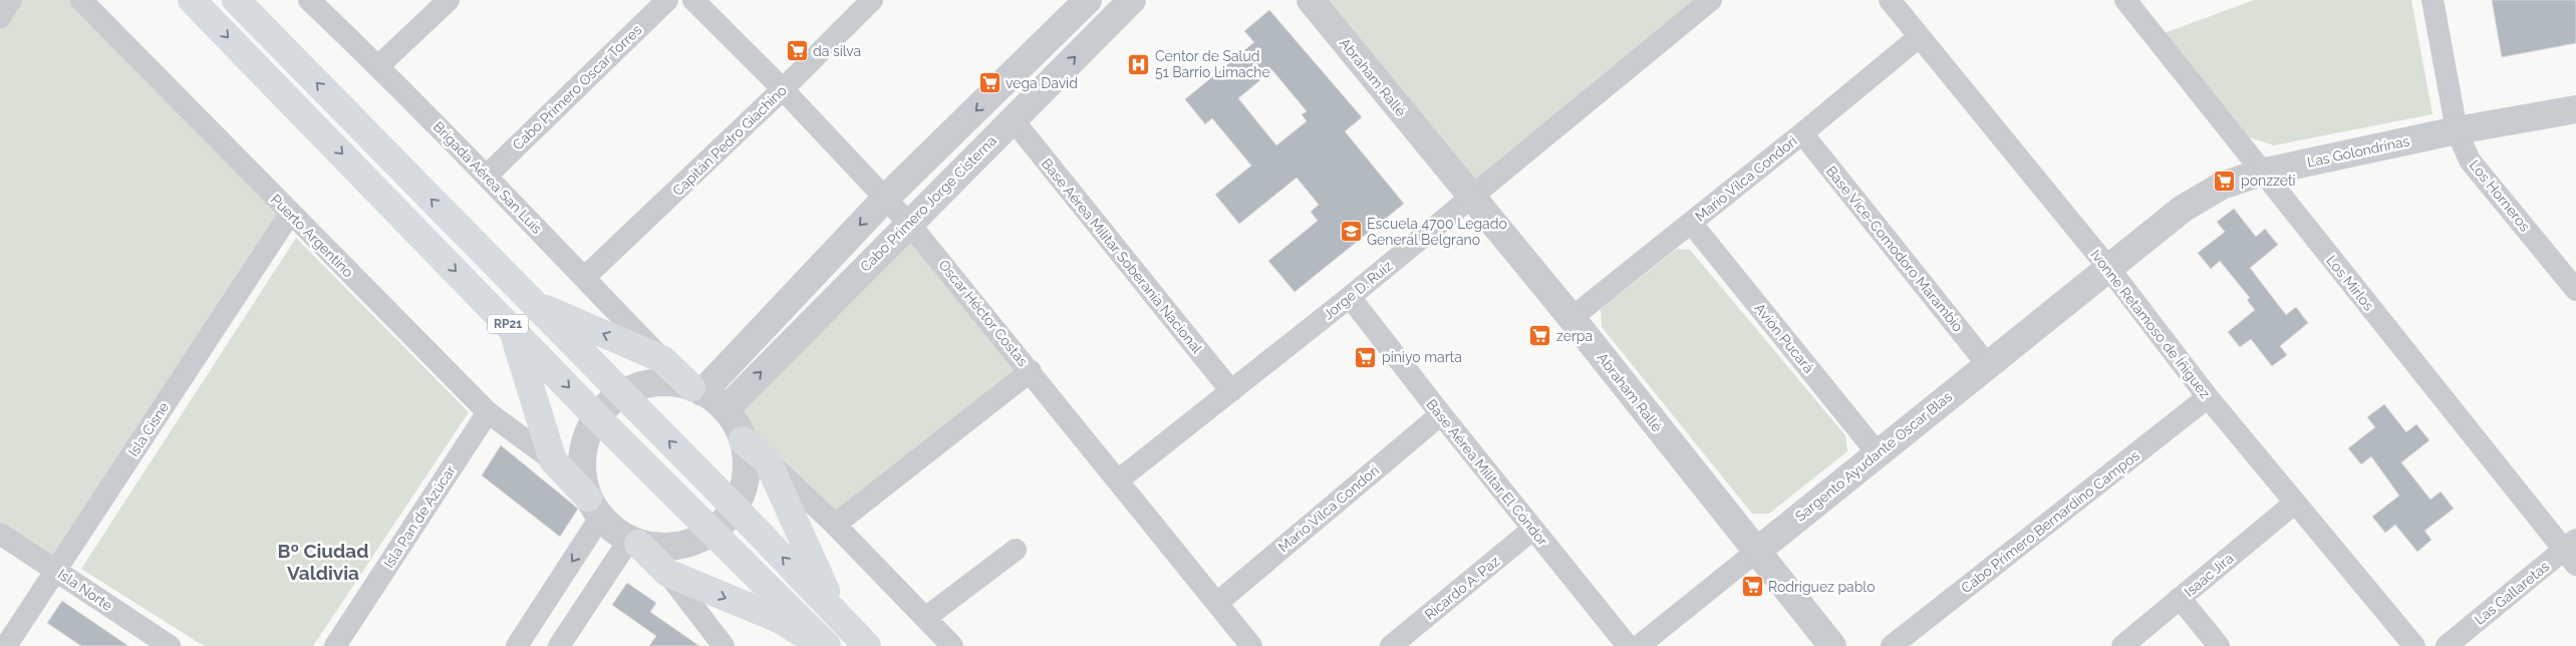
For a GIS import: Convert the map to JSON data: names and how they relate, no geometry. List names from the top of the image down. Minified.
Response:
{"streets":{"main road":["RP21"],"street":["Abraham Rallé","Cabo Primero Oscar Torres","Capitán Pedro Giachino","Las Golondrinas","Brigada Aérea San Luis","Mario Vilca Condori","Los Horneros","Cabo Primero Jorge Cisterna","Puerto Argentino","Base Vice-Comodoro Marambio","Base Aérea Militar Soberanía Nacional","Los Mirlos","Jorge D. Ruiz","Oscar Héctor Costas","Ivonne Retamoso de Íñiguez","Avión Pucará","Isla Cisne","Sargento Ayudante Oscar Blas","Base Aérea Militar El Cóndor","Isla Pan de Azúcar","Cabo Primero Bernardino Campos","Isaac Jira","Ricardo A. Paz","Isla Norte","Las Gallaretas"]},"crossings":[["Abraham Rallé","Mario Vilca Condori"],["Abraham Rallé","Jorge D. Ruiz"],["Abraham Rallé","Sargento Ayudante Oscar Blas"],["Cabo Primero Oscar Torres","Brigada Aérea San Luis"],["Capitán Pedro Giachino","Brigada Aérea San Luis"],["Capitán Pedro Giachino","Oscar Héctor Costas"],["Las Golondrinas","Los Horneros"],["Las Golondrinas","Los Mirlos"],["Las Golondrinas","Ivonne Retamoso de Íñiguez"],["Las Golondrinas","Sargento Ayudante Oscar Blas"],["Mario Vilca Condori","Base Vice-Comodoro Marambio"],["Mario Vilca Condori","Oscar Héctor Costas"],["Mario Vilca Condori","Ivonne Retamoso de Íñiguez"],["Mario Vilca Condori","Avión Pucará"],["Mario Vilca Condori","Base Aérea Militar El Cóndor"],["Cabo Primero Jorge Cisterna","Base Aérea Militar Soberanía Nacional"],["Cabo Primero Jorge Cisterna","Oscar Héctor Costas"],["Puerto Argentino","Isla Cisne"],["Puerto Argentino","Isla Pan de Azúcar"],["Base Vice-Comodoro Marambio","Sargento Ayudante Oscar Blas"],["Base Aérea Militar Soberanía Nacional","Jorge D. Ruiz"],["Los Mirlos","Las Gallaretas"],["Jorge D. Ruiz","Oscar Héctor Costas"],["Jorge D. Ruiz","Base Aérea Militar El Cóndor"],["Ivonne Retamoso de Íñiguez","Sargento Ayudante Oscar Blas"],["Ivonne Retamoso de Íñiguez","Cabo Primero Bernardino Campos"],["Ivonne Retamoso de Íñiguez","Isaac Jira"],["Avión Pucará","Sargento Ayudante Oscar Blas"],["Isla Cisne","Isla Norte"],["Base Aérea Militar El Cóndor","Ricardo A. Paz"]],"districts":["Bº Ciudad Valdivia"],"places":{"supermarket":["da silva","vega David","ponzzeti","zerpa","piniyo marta","Rodriguez pablo"],"hospital":["Centor de Salud 51 Barrio Limache"],"school or university":["Escuela 4700 Legado General Belgrano"]}}
